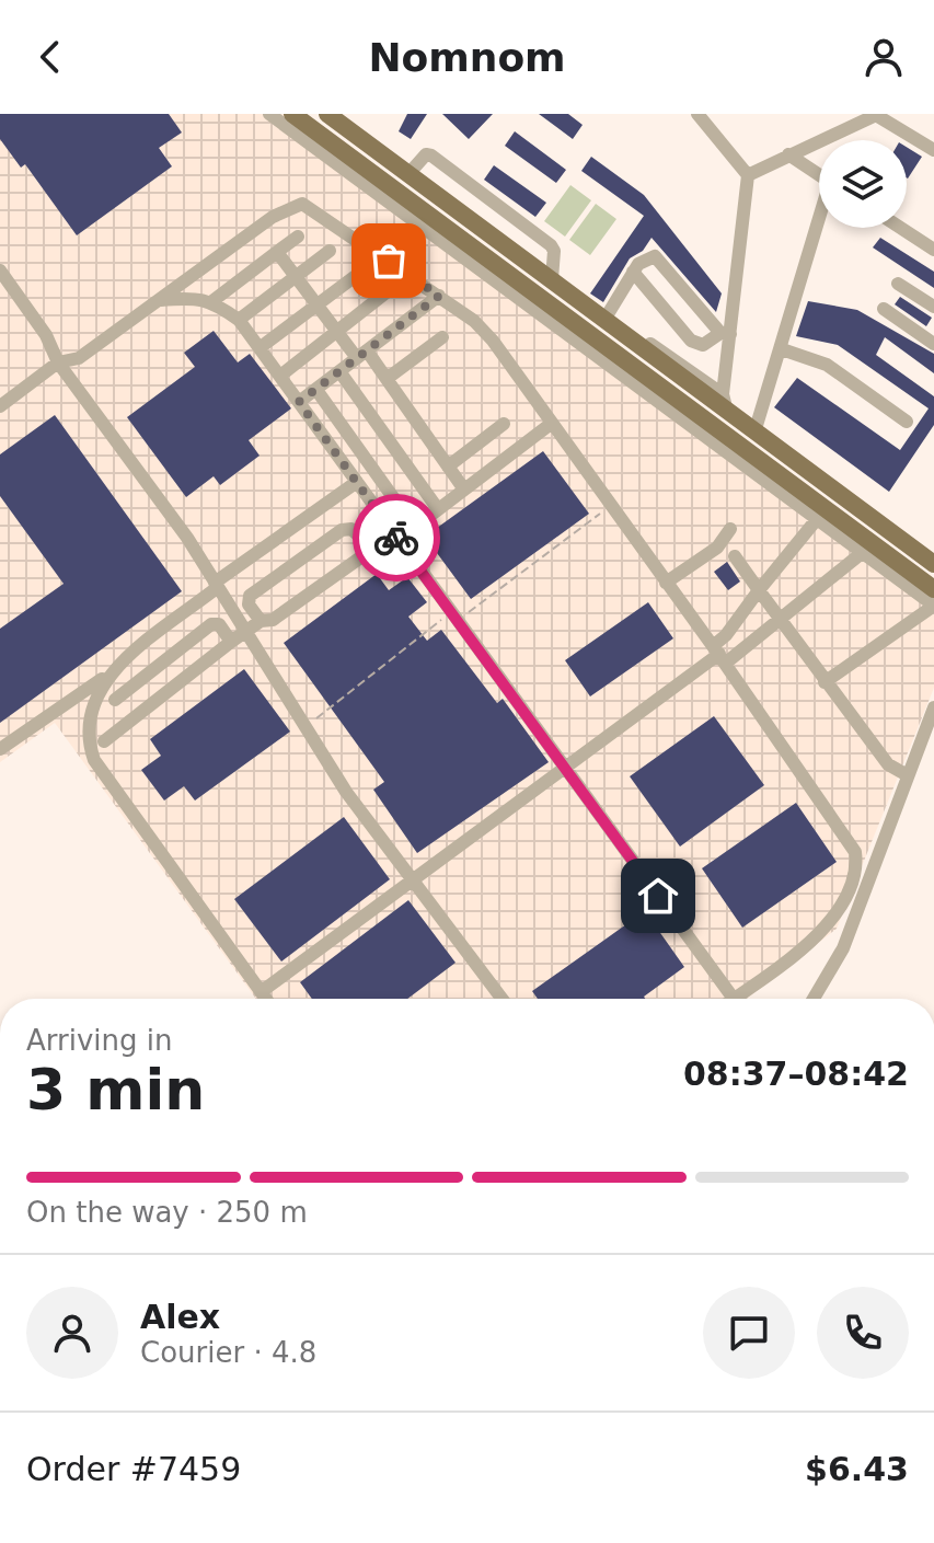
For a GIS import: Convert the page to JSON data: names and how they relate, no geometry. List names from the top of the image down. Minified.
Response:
{"page":{"header":"Nomnom","heading":["3 min","Arriving in","08:37–08:42"],"panel":["Alex","Courier · 4.8","Order #7459","$6.43"],"bar":"On the way · 250 m"}}
